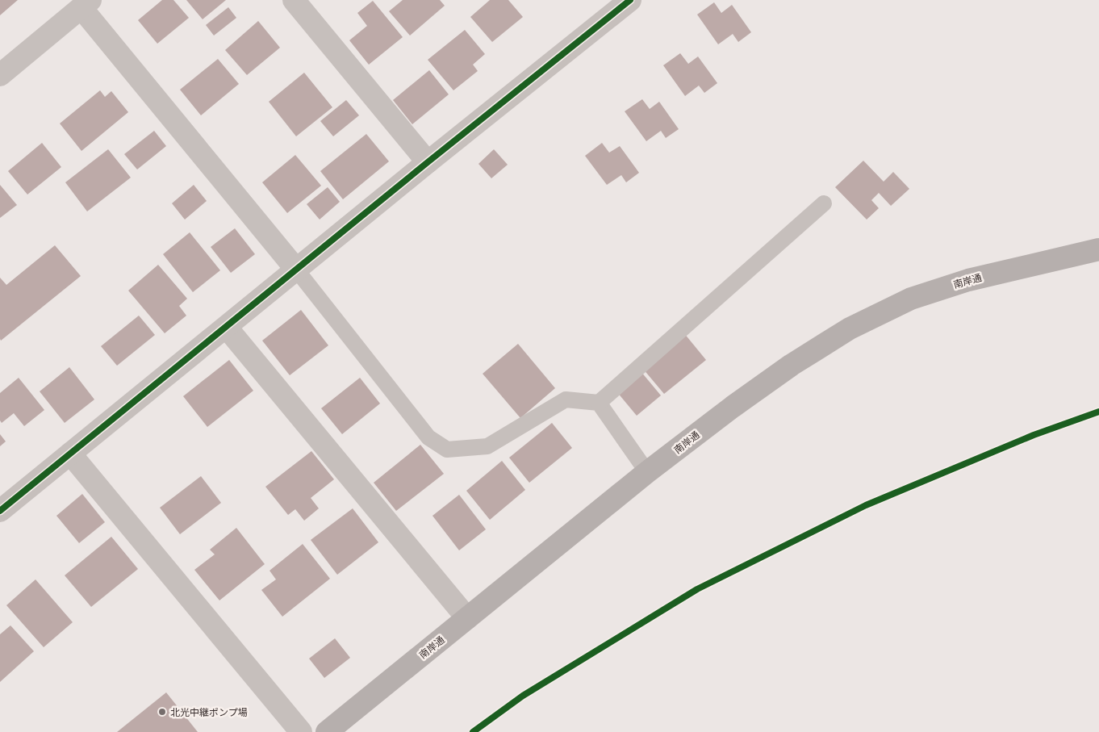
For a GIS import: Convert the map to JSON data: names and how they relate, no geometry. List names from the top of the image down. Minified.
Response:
{"streets":{"main road":["南岸通"]},"places":["北光中継ポンプ場"]}
